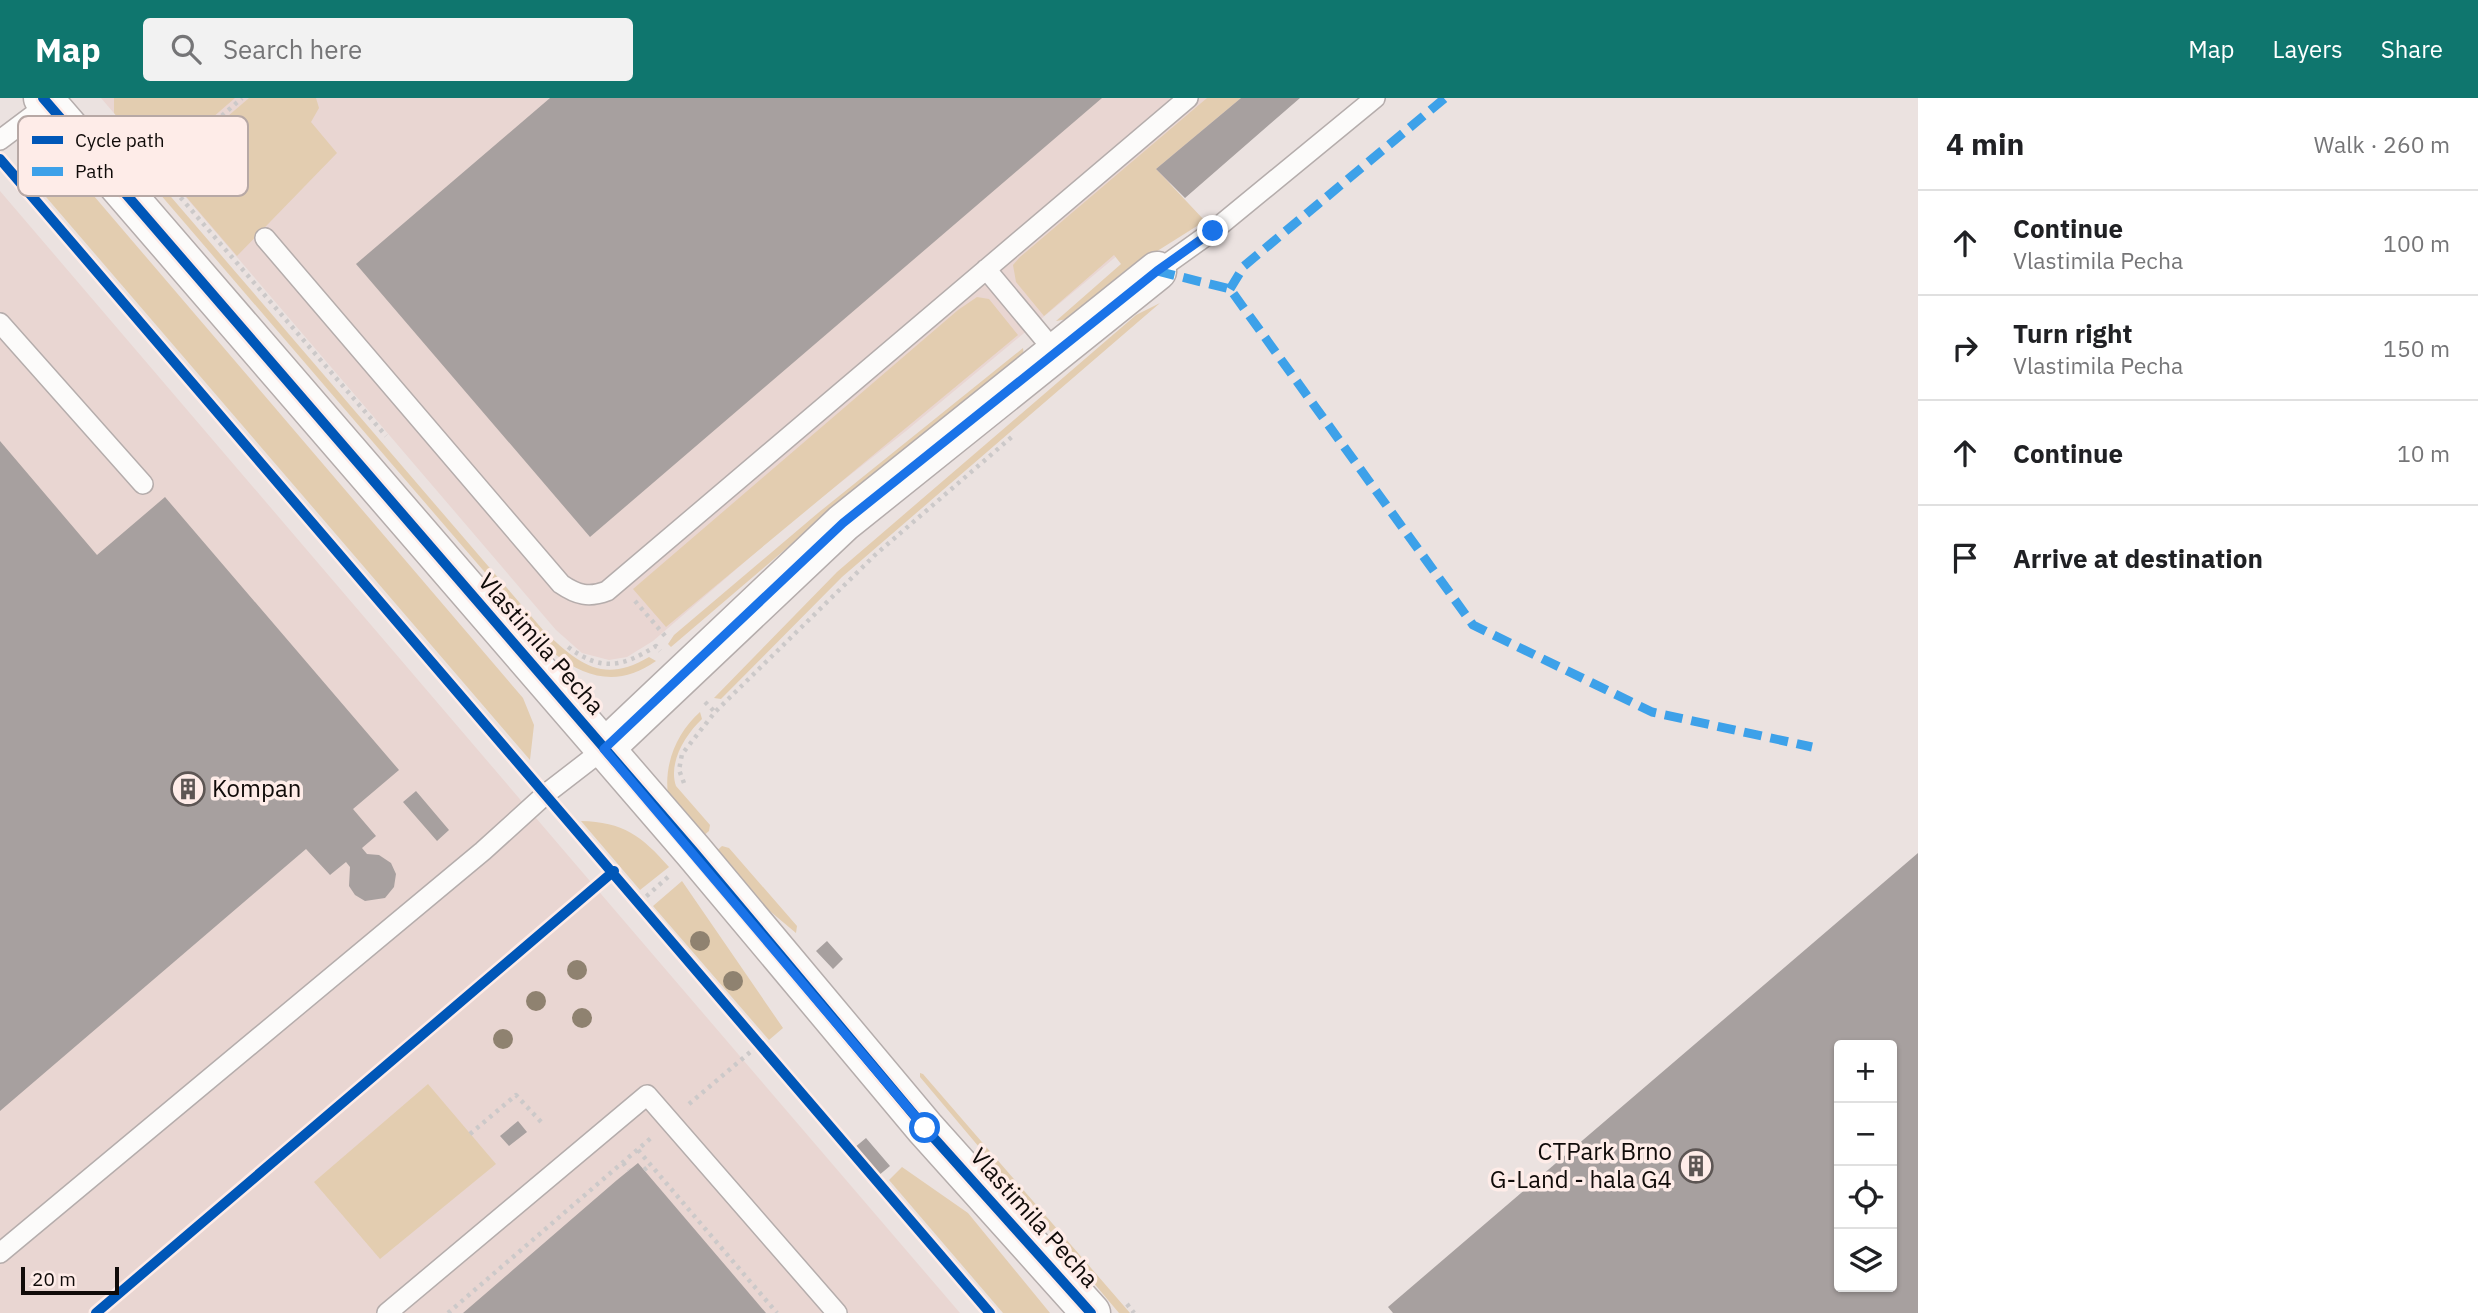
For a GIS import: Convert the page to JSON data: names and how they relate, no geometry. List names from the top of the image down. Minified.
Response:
{"streets":{"street":["Vlastimila Pecha"]},"places":{"building":["Kompan","CTPark Brno G-Land - hala G4"]},"legend":["Cycle path","Path"],"scale_bar":"20 m","page":{"header":"Map","search":"Search here","nav":["Map","Layers","Share"],"heading":["4 min","Walk · 260 m"],"list":[["Continue","Vlastimila Pecha","100 m"],["Turn right","Vlastimila Pecha","150 m"],["Continue","10 m"],"Arrive at destination"],"map_buttons":["+","−"],"scale":"20 m"}}
